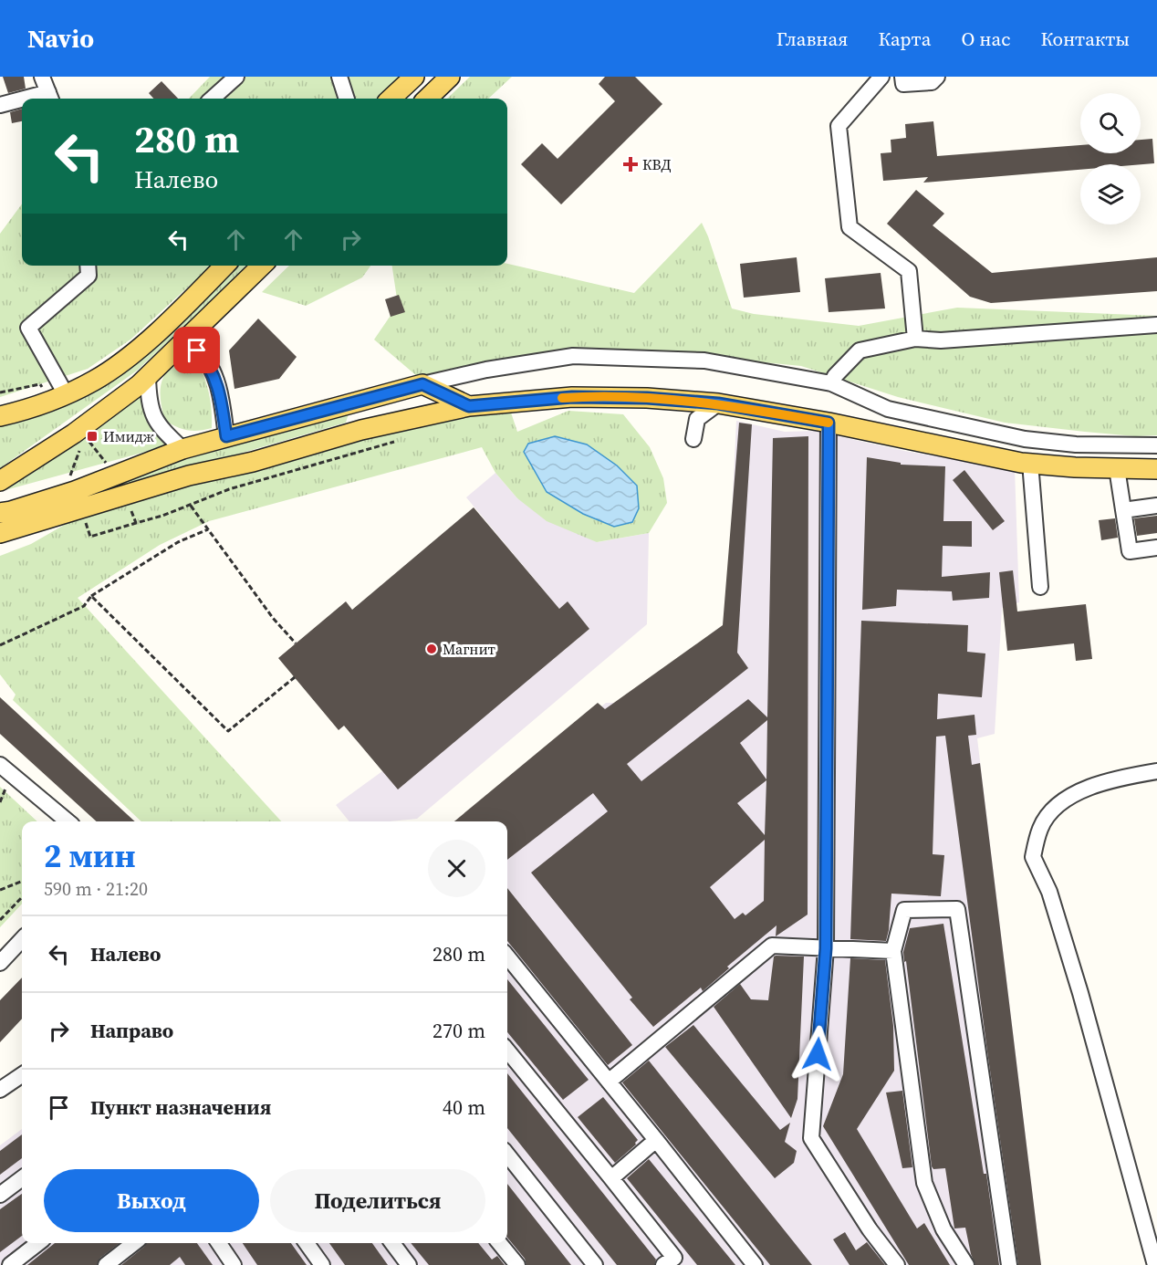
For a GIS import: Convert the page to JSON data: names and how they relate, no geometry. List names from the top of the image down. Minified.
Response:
{"places":{"health":["КВД"],"transit":["Имидж"],"other":["Магнит"]},"page":{"header":"Navio","nav":["Главная","Карта","О нас","Контакты"],"turn":["280 m","Налево"],"heading":["2 мин","590 m · 21:20"],"list":[{"name":"Налево","value":"280 m"},{"name":"Направо","value":"270 m"},{"name":"Пункт назначения","value":"40 m"}],"buttons":["Выход","Поделиться"]}}
